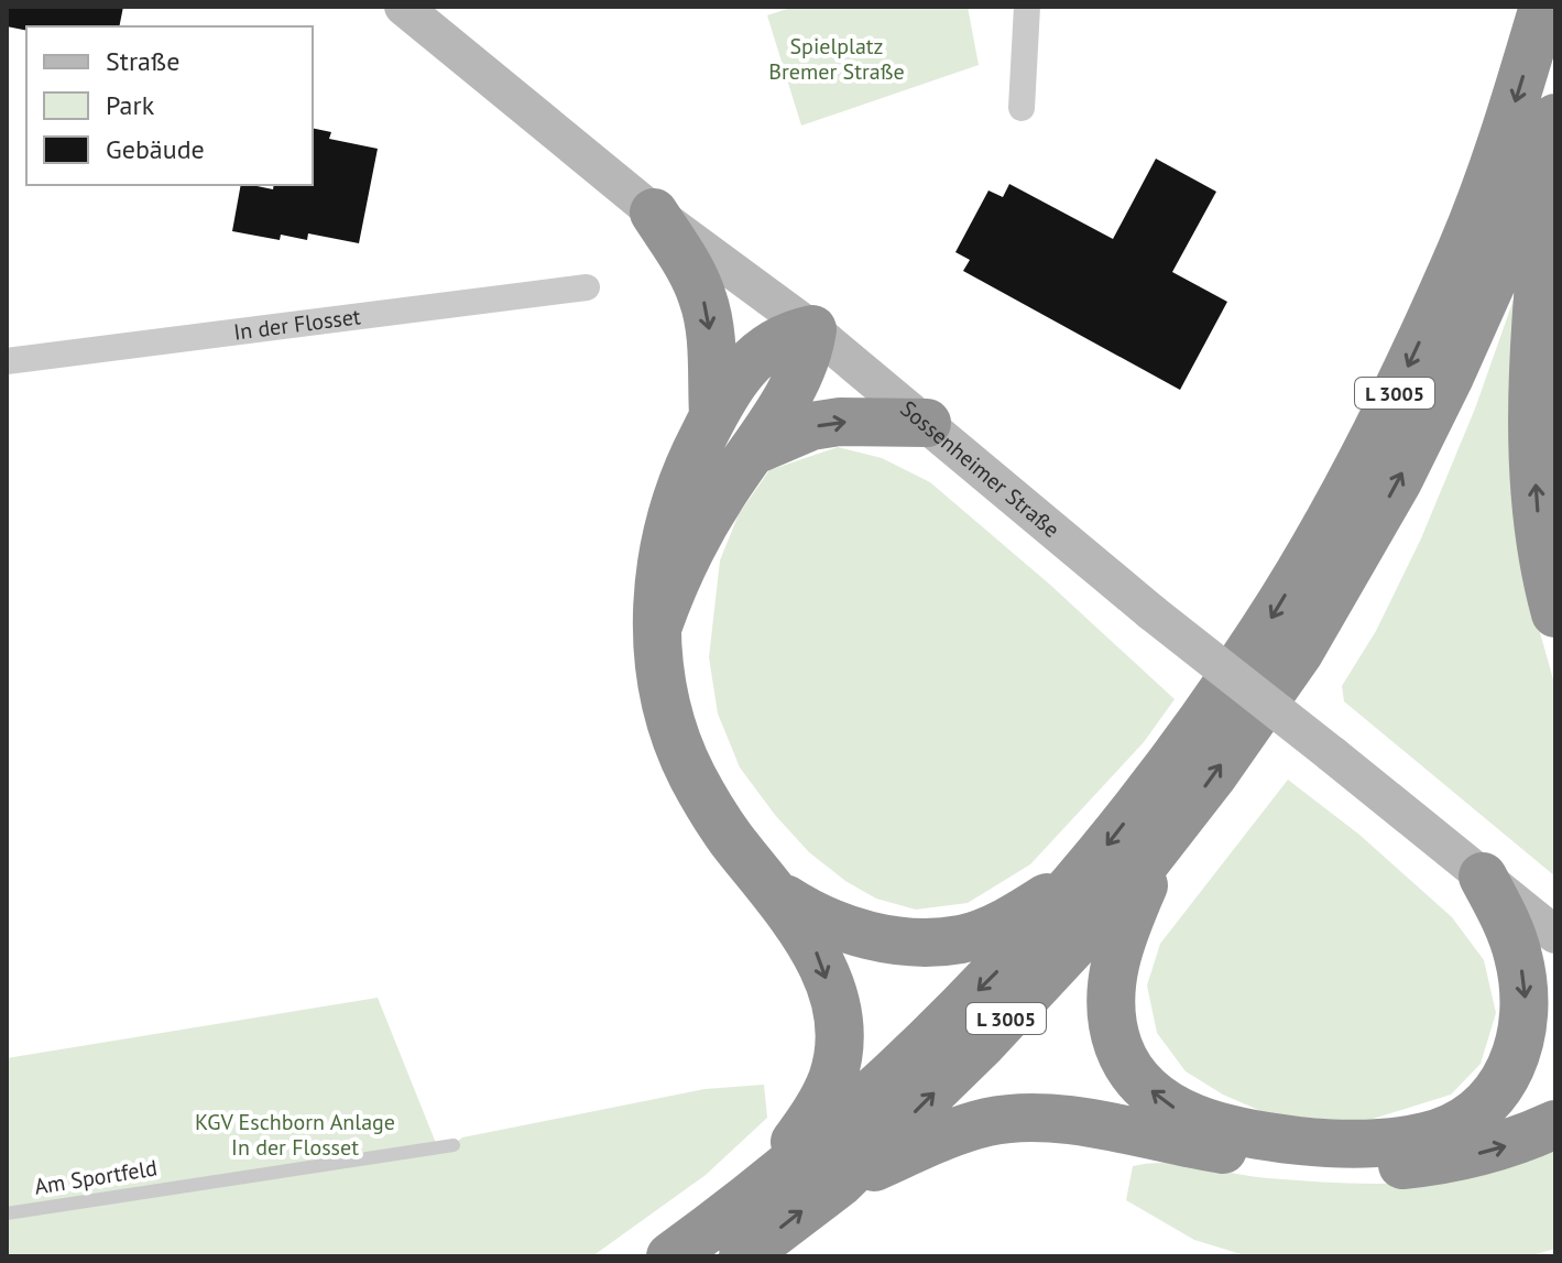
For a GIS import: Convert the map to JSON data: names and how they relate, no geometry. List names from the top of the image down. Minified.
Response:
{"streets":{"highway":["L 3005"],"main road":["Sossenheimer Straße"],"street":["In der Flosset"],"lane":["Am Sportfeld"]},"parks":["Spielplatz Bremer Straße","KGV Eschborn Anlage In der Flosset"],"legend":["Straße","Park","Gebäude"]}
